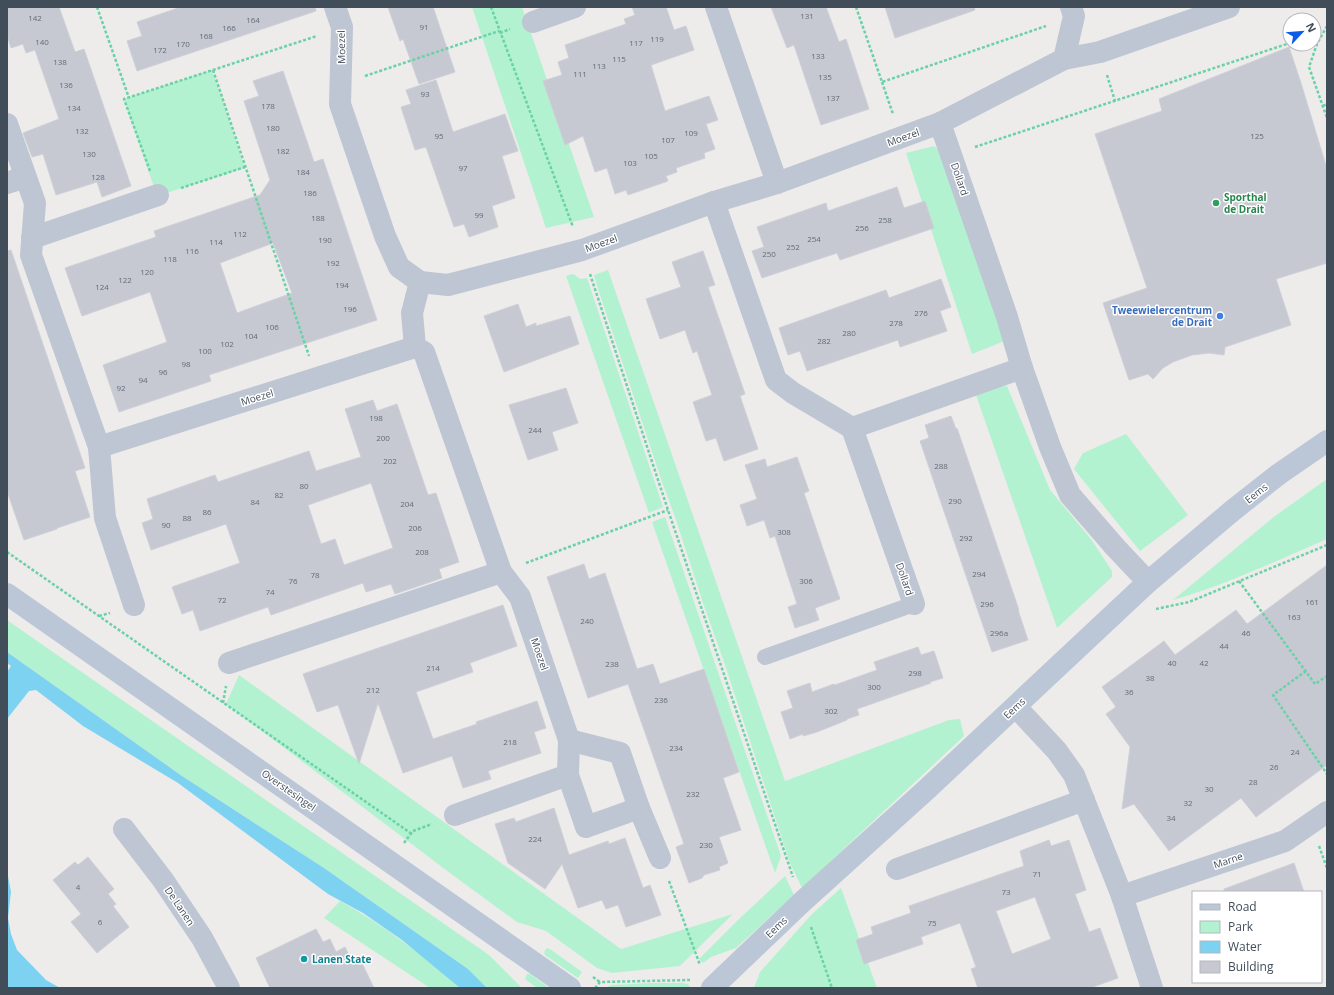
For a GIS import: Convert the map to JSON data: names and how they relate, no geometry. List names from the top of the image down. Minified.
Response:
{"streets":{"street":["Moezel","Dollard","Eems","Overstesingel","Marne","De Lanen"]},"crossings":[["Moezel","Dollard"],["Dollard","Eems"]],"places":["Sporthal de Drait","Tweewielercentrum de Drait","Lanen State"],"house_numbers":["131","142","164","91","166","168","119","140","117","170","172","133","115","138","113","111","135","136","93","137","178","134","180","132","109","95","125","107","182","130","105","103","97","184","128","186","99","188","258","256","112","254","190","114","252","116","250","118","192","120","122","194","124","196","276","278","106","280","104","282","102","100","98","96","94","92","198","244","200","202","288","80","82","290","84","204","86","88","90","206","308","292","208","294","78","76","306","74","72","161","296","163","240","296a","46","44","40","42","238","214","298","38","300","212","36","236","302","218","234","24","26","28","30","232","32","34","224","230","71","4","73","6","75"],"legend":["Road","Park","Water","Building"],"north":"top right"}
